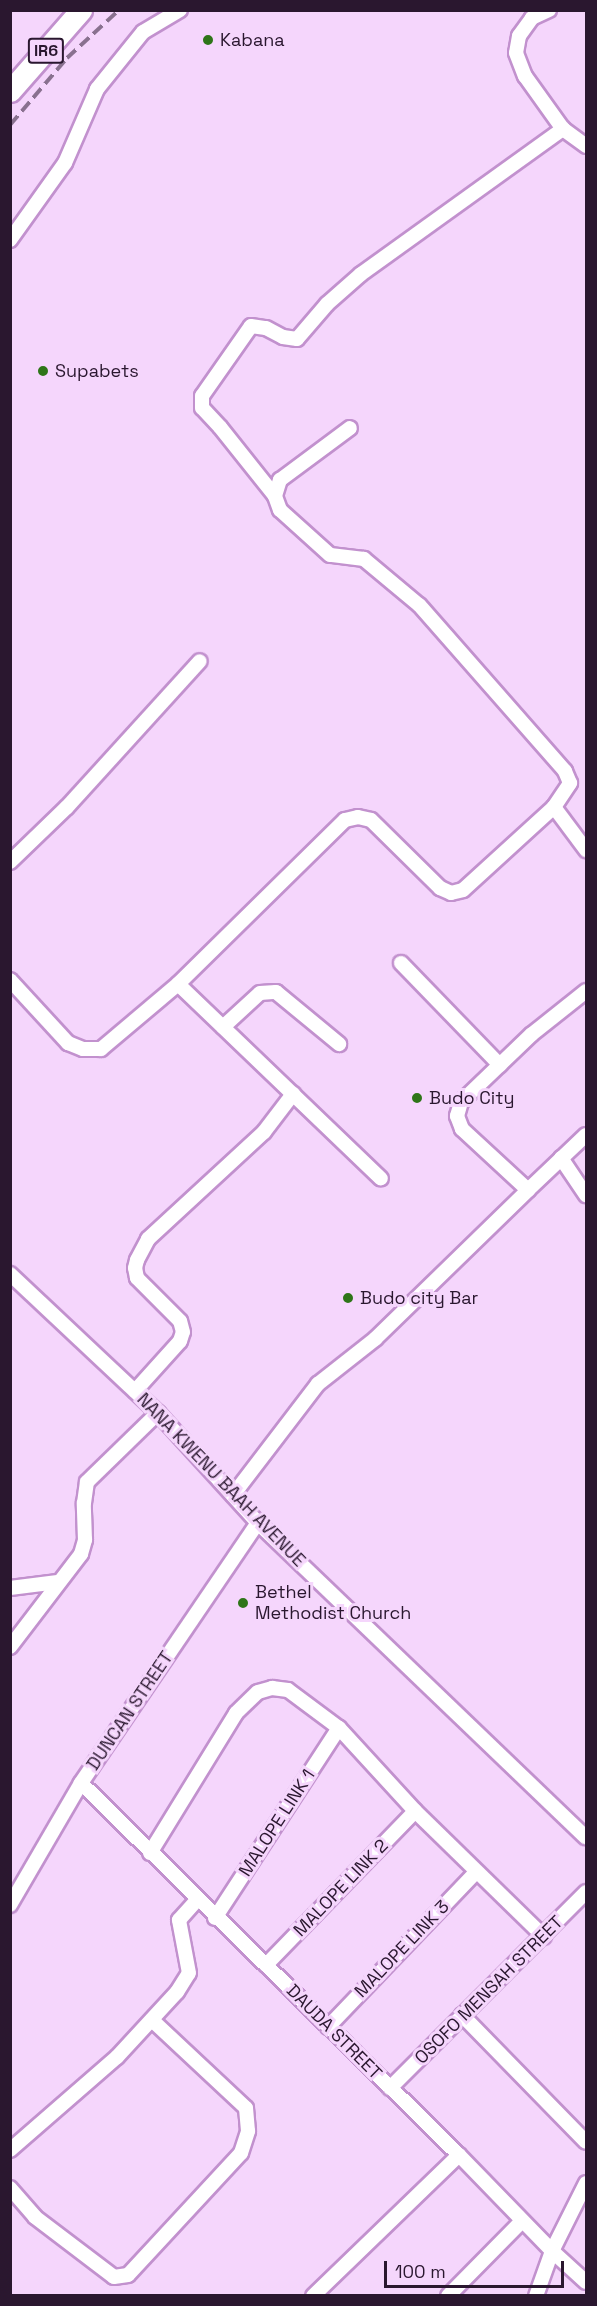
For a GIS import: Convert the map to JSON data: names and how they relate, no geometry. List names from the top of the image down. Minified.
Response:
{"streets":{"main road":["IR6"],"street":["NANA KWENU BAAH AVENUE","DUNCAN STREET","MALOPE LINK 1","MALOPE LINK 2","MALOPE LINK 3","OSOFO MENSAH STREET","DAUDA STREET"]},"crossings":[["NANA KWENU BAAH AVENUE","DUNCAN STREET"],["DUNCAN STREET","DAUDA STREET"],["MALOPE LINK 1","DAUDA STREET"],["MALOPE LINK 2","DAUDA STREET"],["MALOPE LINK 3","DAUDA STREET"],["OSOFO MENSAH STREET","DAUDA STREET"]],"places":["Kabana","Supabets","Budo City","Budo city Bar","Bethel Methodist Church"],"scale_bar":"100 m"}
